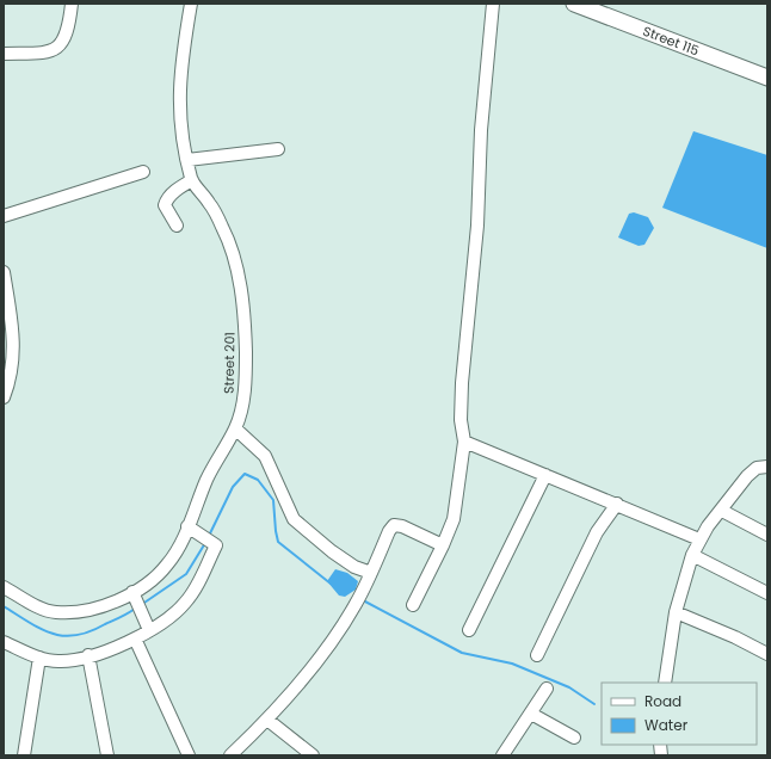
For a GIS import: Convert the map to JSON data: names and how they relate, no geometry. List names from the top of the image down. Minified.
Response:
{"streets":{"main road":["Street 115"],"street":["Street 201"]},"legend":["Road","Water"]}
